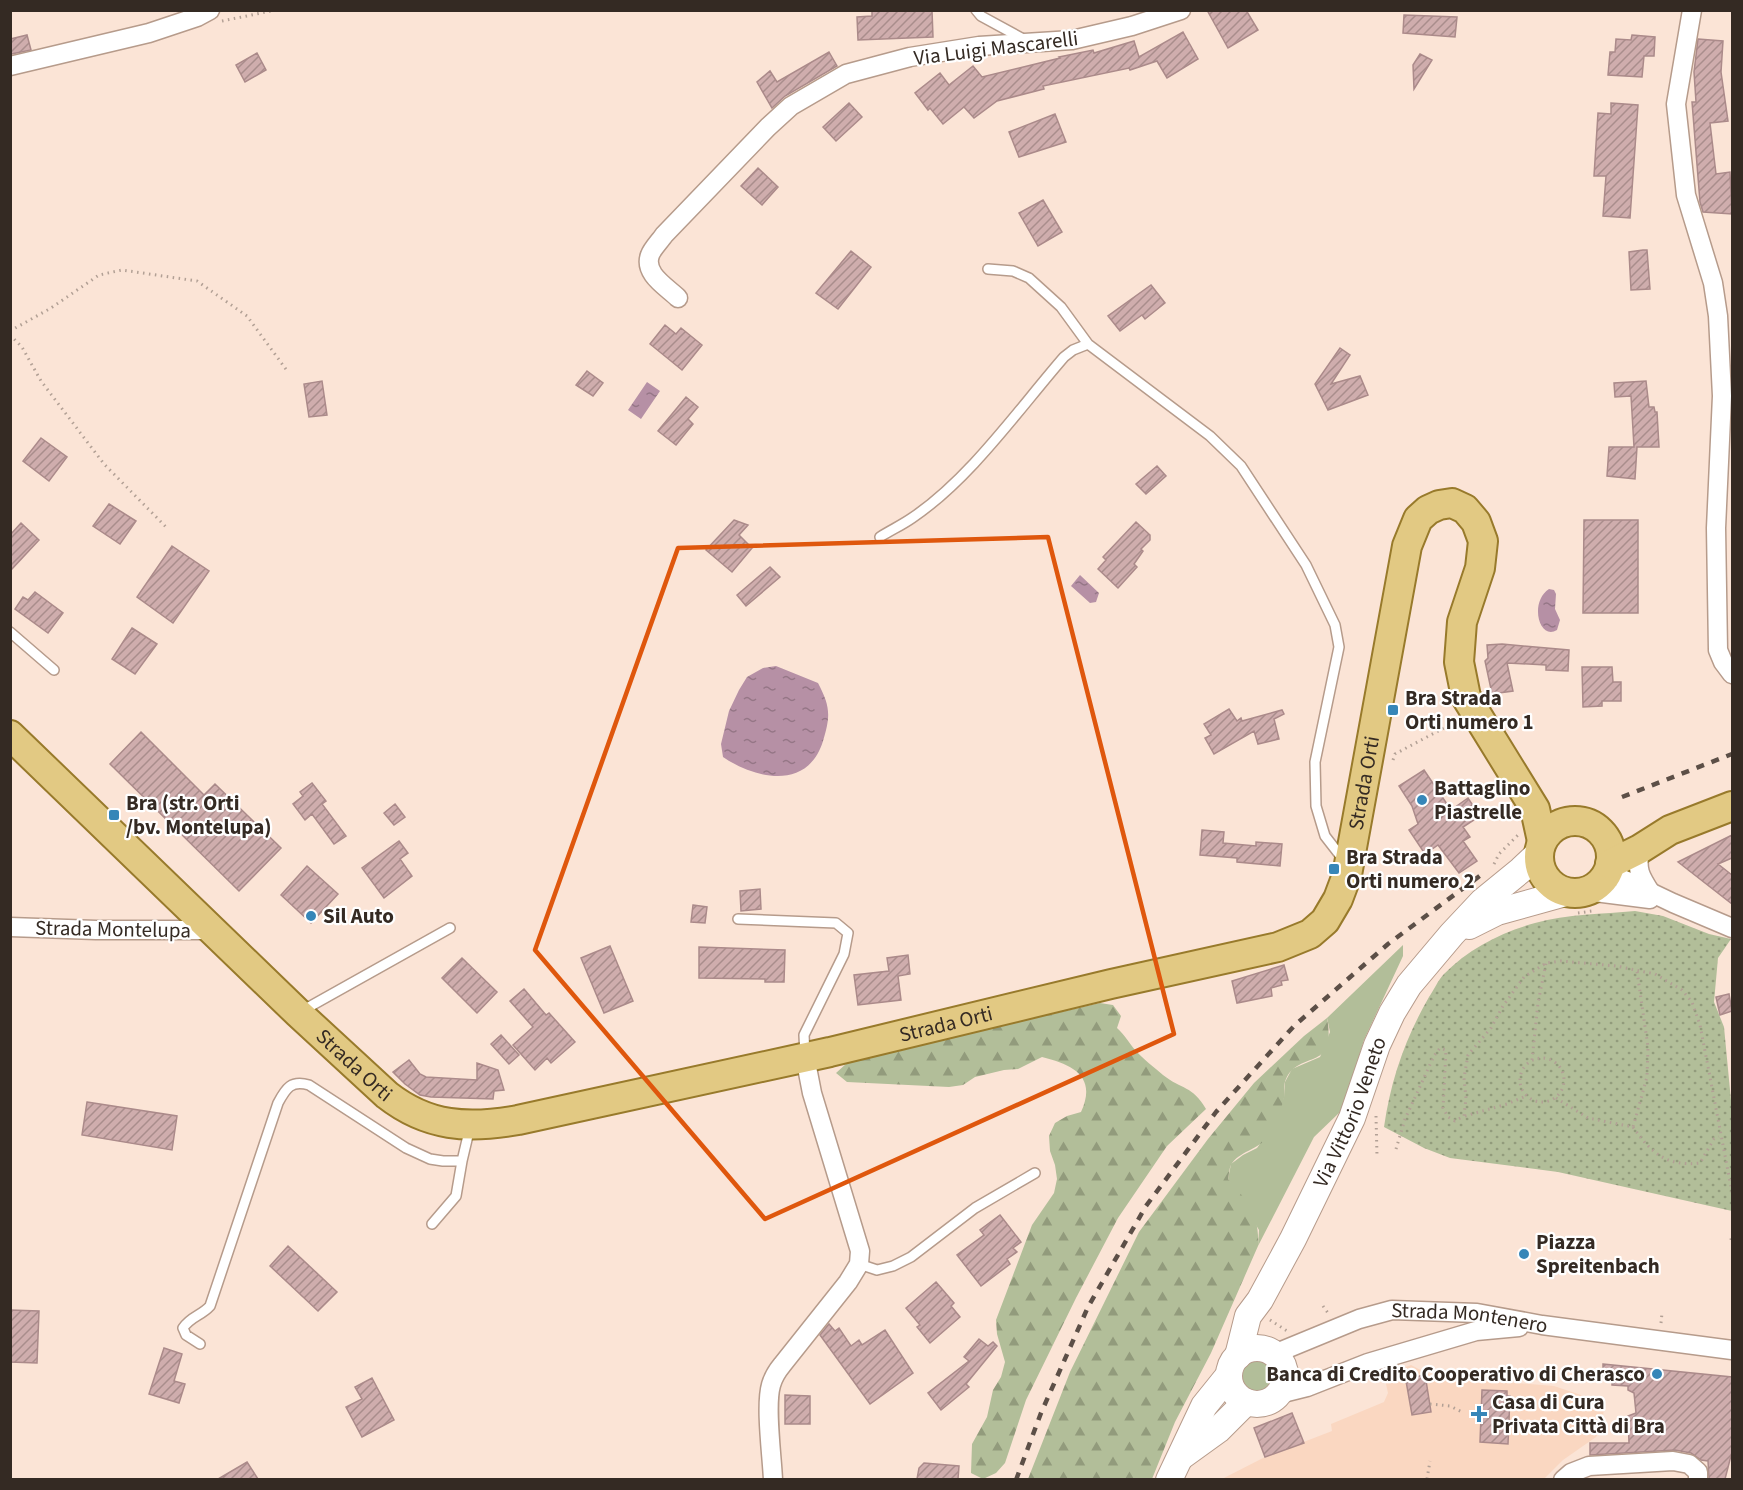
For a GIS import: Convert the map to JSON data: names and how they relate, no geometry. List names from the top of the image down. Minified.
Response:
{"streets":{"main road":["Strada Orti","Via Vittorio Veneto"],"street":["Via Luigi Mascarelli","Strada Montelupa","Strada Montenero"]},"crossings":[["Strada Orti","Strada Montelupa"],["Strada Orti","Via Vittorio Veneto"],["Via Vittorio Veneto","Strada Montenero"]],"places":{"transit":["Bra Strada Orti numero 1","Bra (str. Orti /bv. Montelupa)","Bra Strada Orti numero 2"],"other":["Battaglino Piastrelle","Sil Auto","Piazza Spreitenbach","Banca di Credito Cooperativo di Cherasco"],"health":["Casa di Cura Privata Città di Bra"]}}
